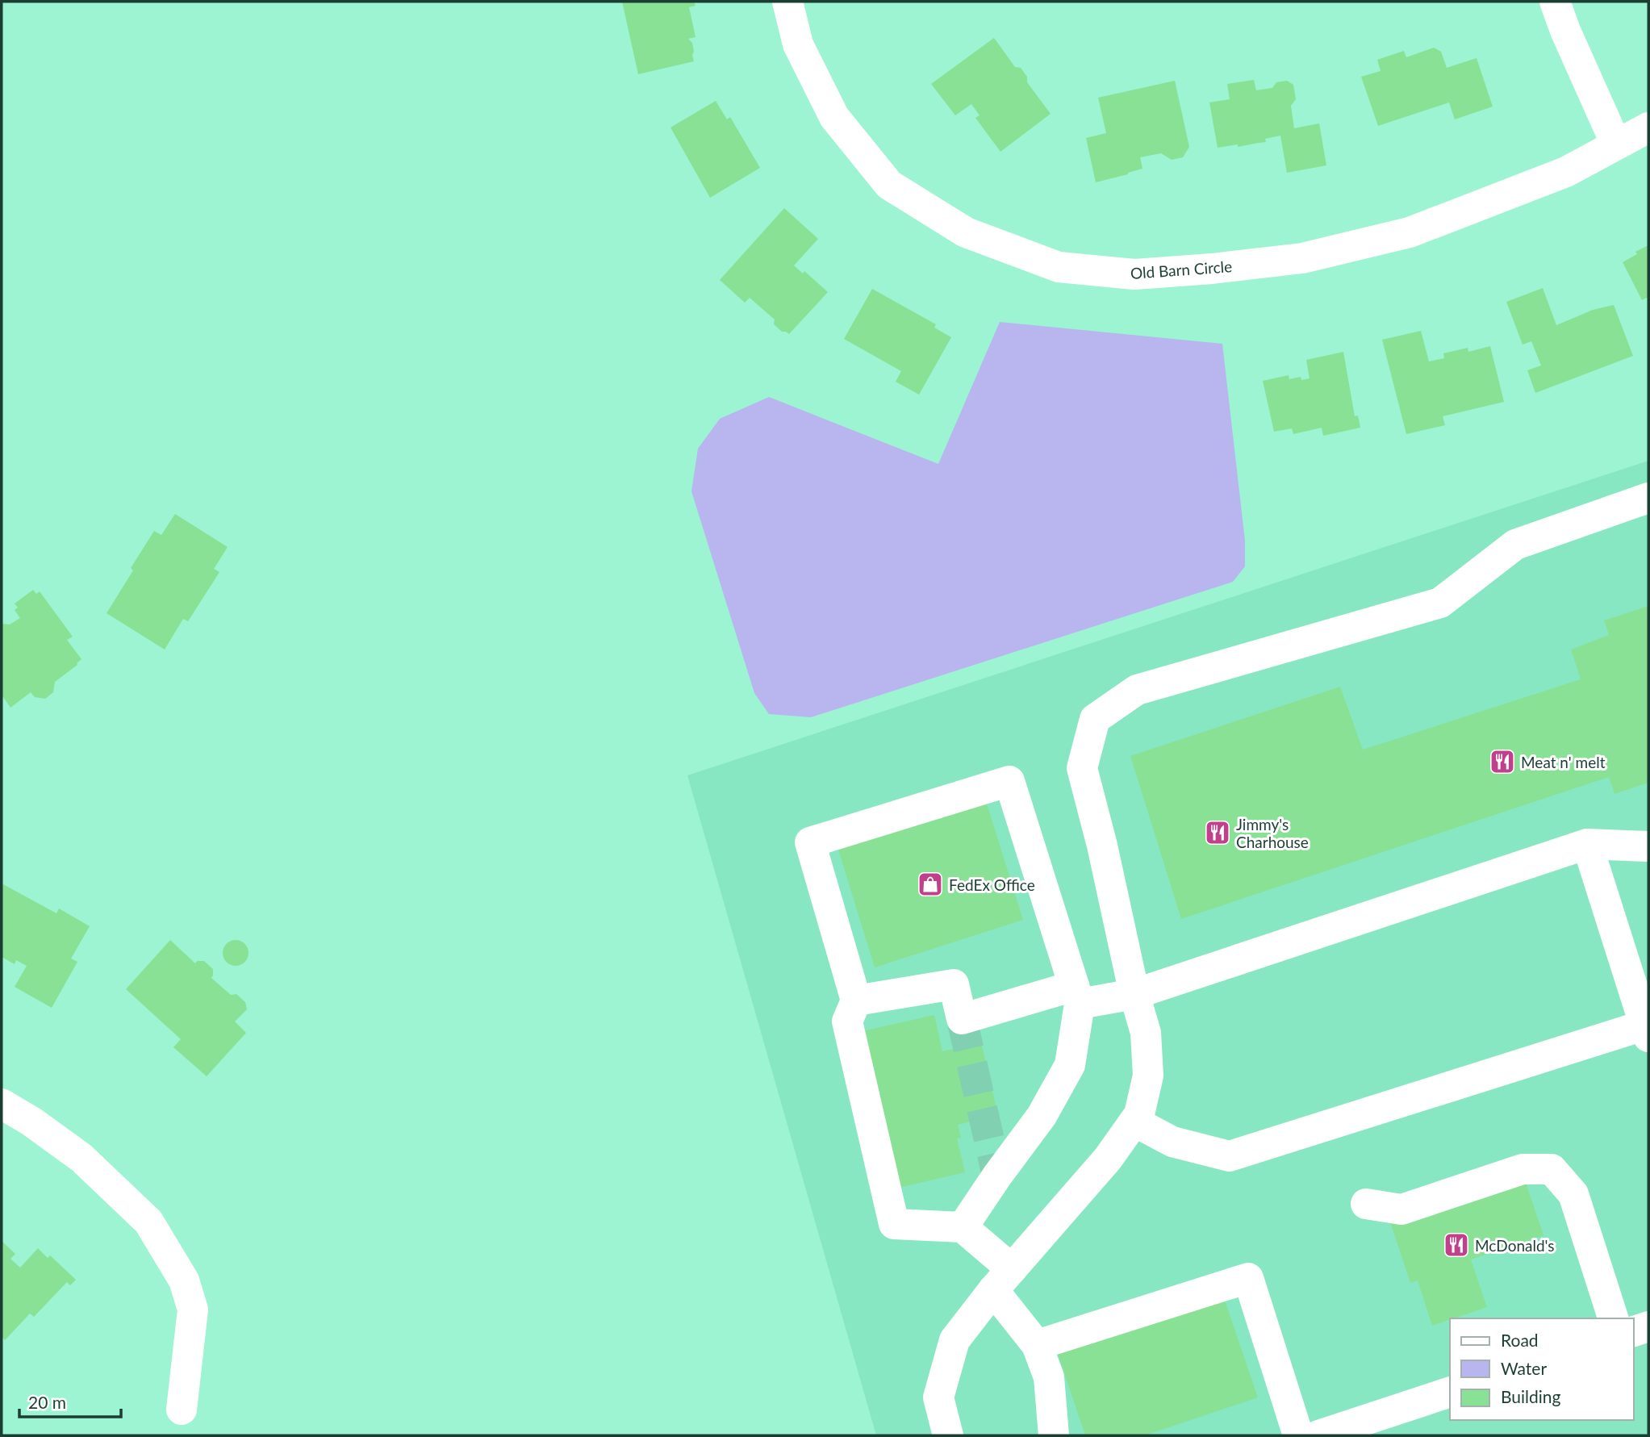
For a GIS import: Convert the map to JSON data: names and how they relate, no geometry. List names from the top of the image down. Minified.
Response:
{"streets":{"street":["Old Barn Circle"]},"places":{"restaurant":["Meat n' melt","Jimmy's Charhouse","McDonald's"],"shop":["FedEx Office"]},"legend":["Road","Water","Building"],"scale_bar":"20 m"}
